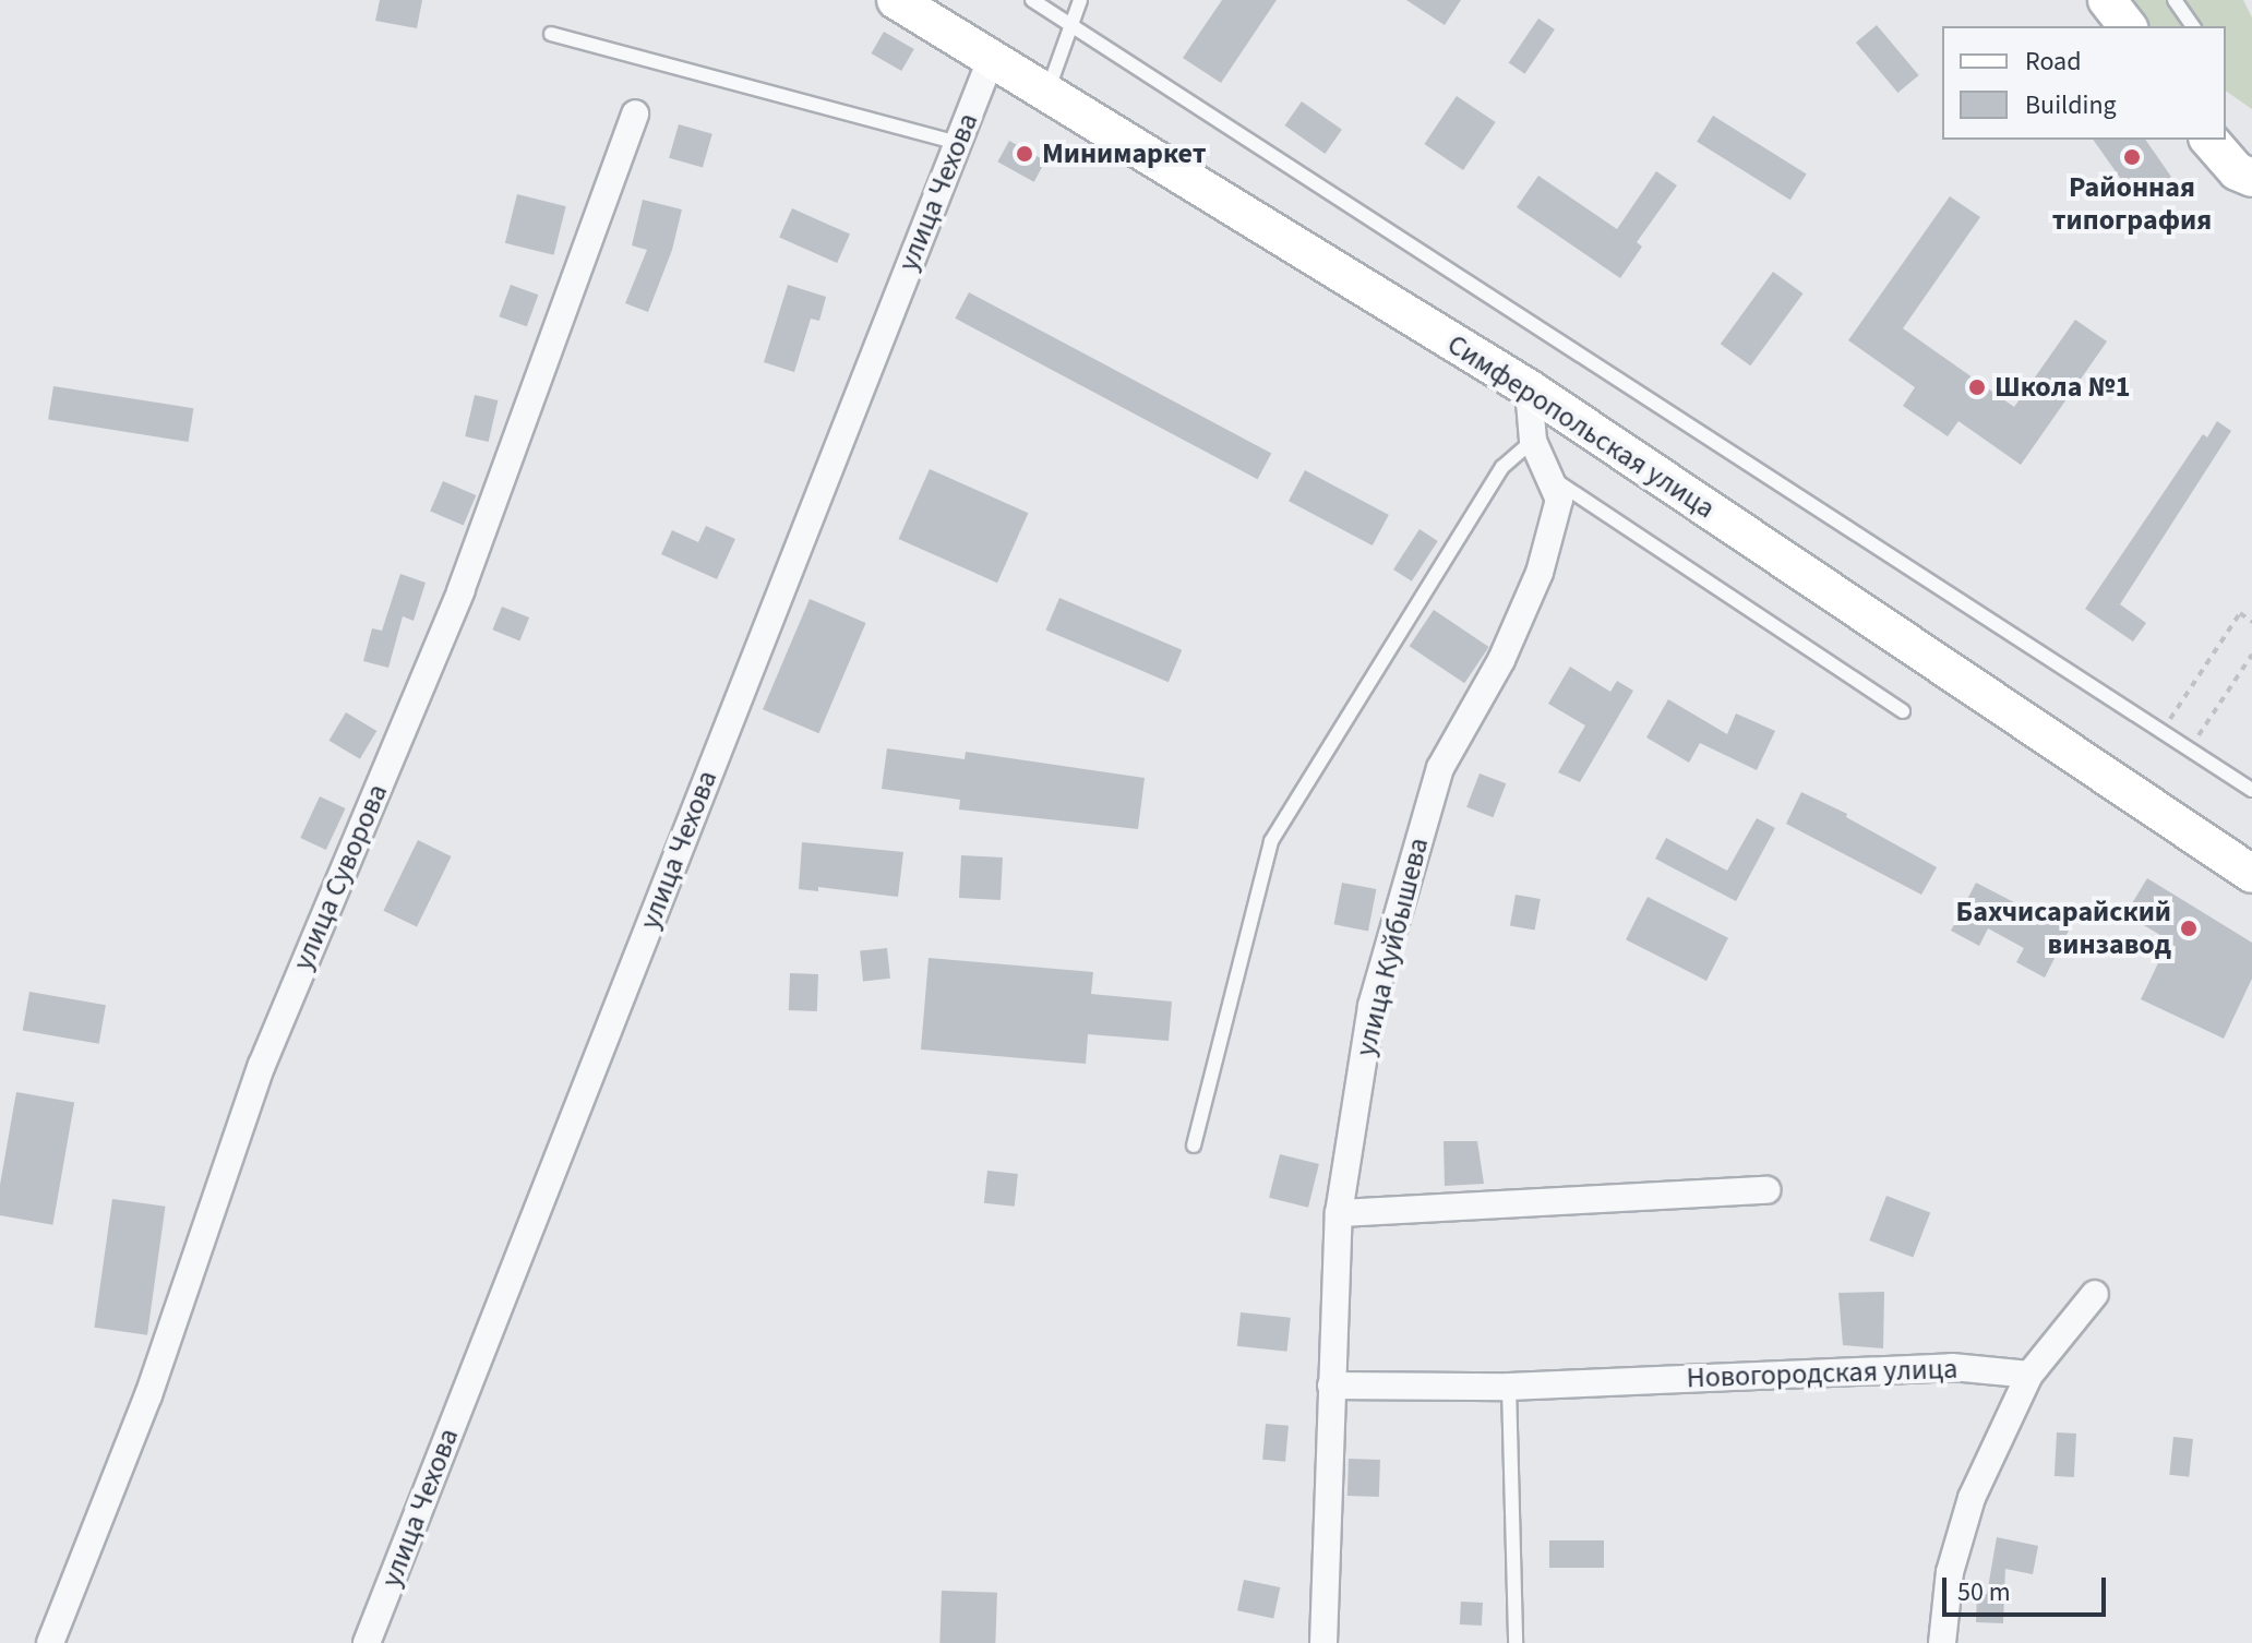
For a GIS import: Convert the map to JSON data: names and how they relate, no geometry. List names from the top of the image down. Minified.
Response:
{"streets":{"main road":["Симферопольская улица"],"street":["улица Чехова","улица Суворова","улица Куйбышева","Новогородская улица"]},"crossings":[["улица Чехова","Симферопольская улица"],["Симферопольская улица","улица Куйбышева"],["улица Куйбышева","Новогородская улица"]],"places":["Минимаркет","Районная типография","Школа №1","Бахчисарайский винзавод"],"legend":["Road","Building"],"scale_bar":"50 m"}
